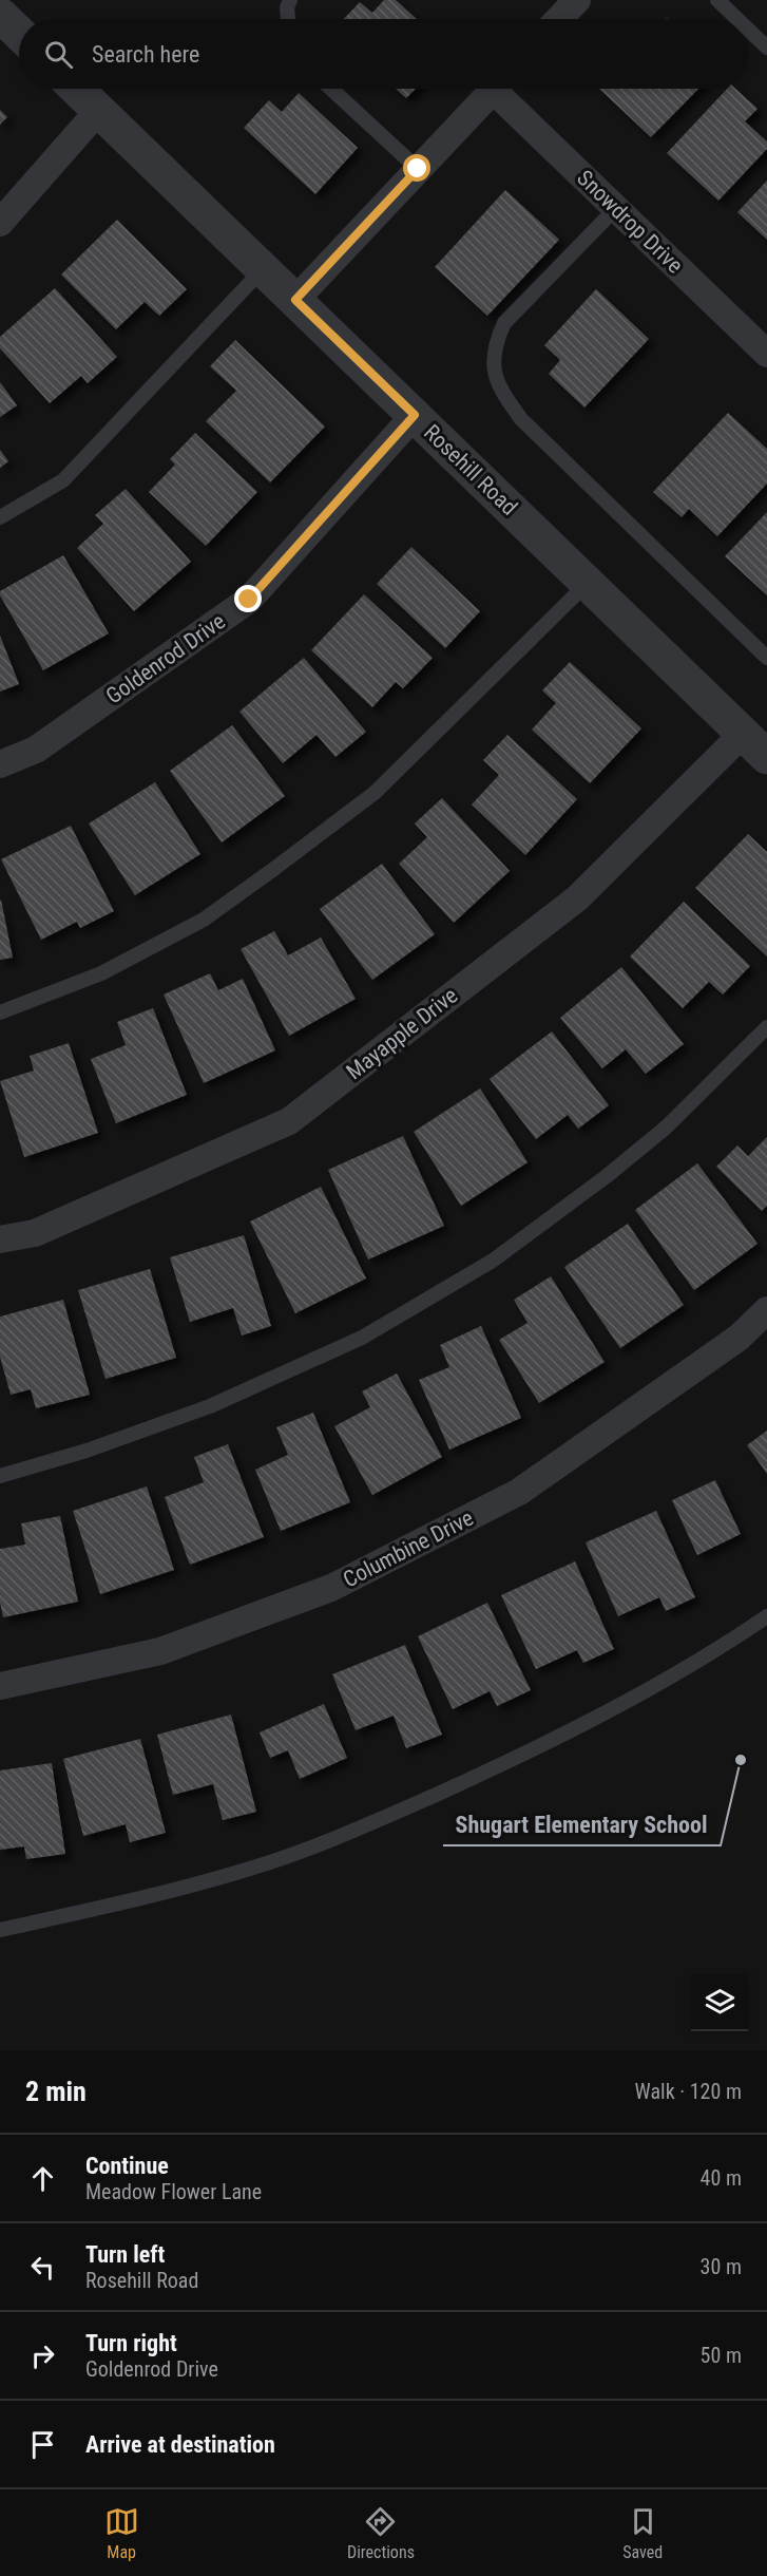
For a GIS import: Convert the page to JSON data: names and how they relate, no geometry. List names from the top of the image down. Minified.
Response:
{"streets":{"street":["Snowdrop Drive","Rosehill Road","Goldenrod Drive","Mayapple Drive","Columbine Drive"]},"crossings":[["Rosehill Road","Goldenrod Drive"],["Rosehill Road","Mayapple Drive"]],"places":["Shugart Elementary School"],"page":{"search":"Search here","heading":["2 min","Walk · 120 m"],"list":[["Continue","Meadow Flower Lane","40 m"],["Turn left","Rosehill Road","30 m"],["Turn right","Goldenrod Drive","50 m"],"Arrive at destination"],"nav":["Map","Directions","Saved"]}}
